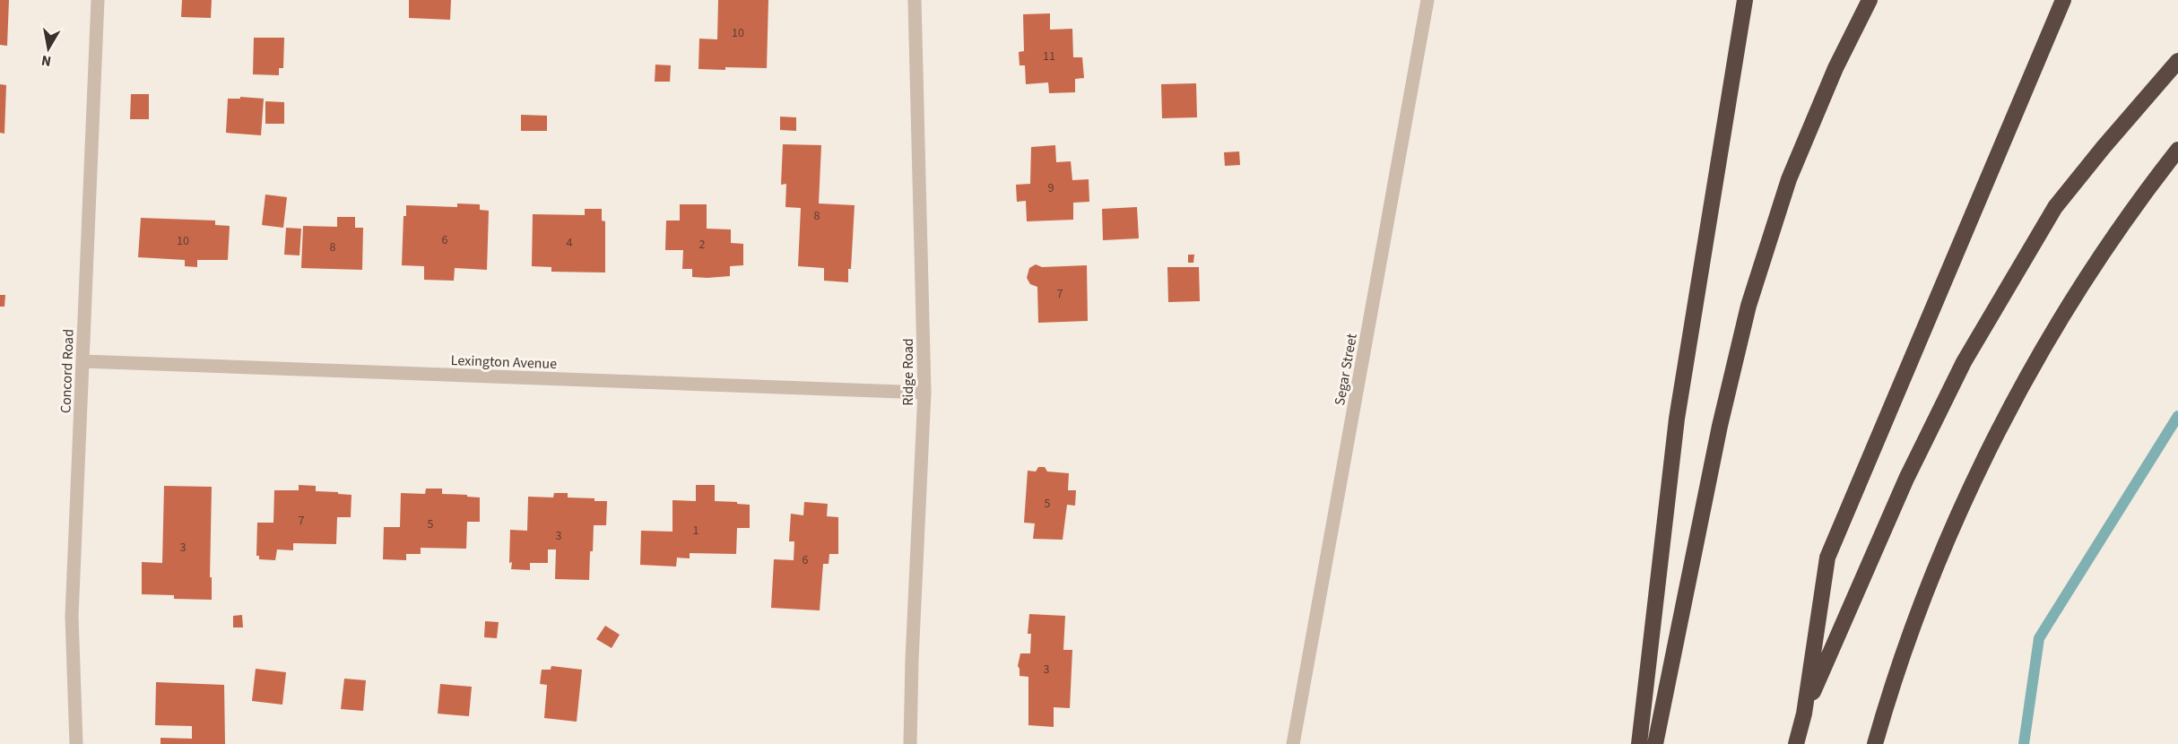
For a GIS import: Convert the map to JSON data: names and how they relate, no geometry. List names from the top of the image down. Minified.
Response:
{"streets":{"street":["Lexington Avenue","Segar Street","Concord Road","Ridge Road"]},"crossings":[["Lexington Avenue","Concord Road"],["Lexington Avenue","Ridge Road"]],"house_numbers":["10","11","9","8","6","10","4","2","8","7","5","7","5","1","3","3","6","3"],"north":"bottom"}
